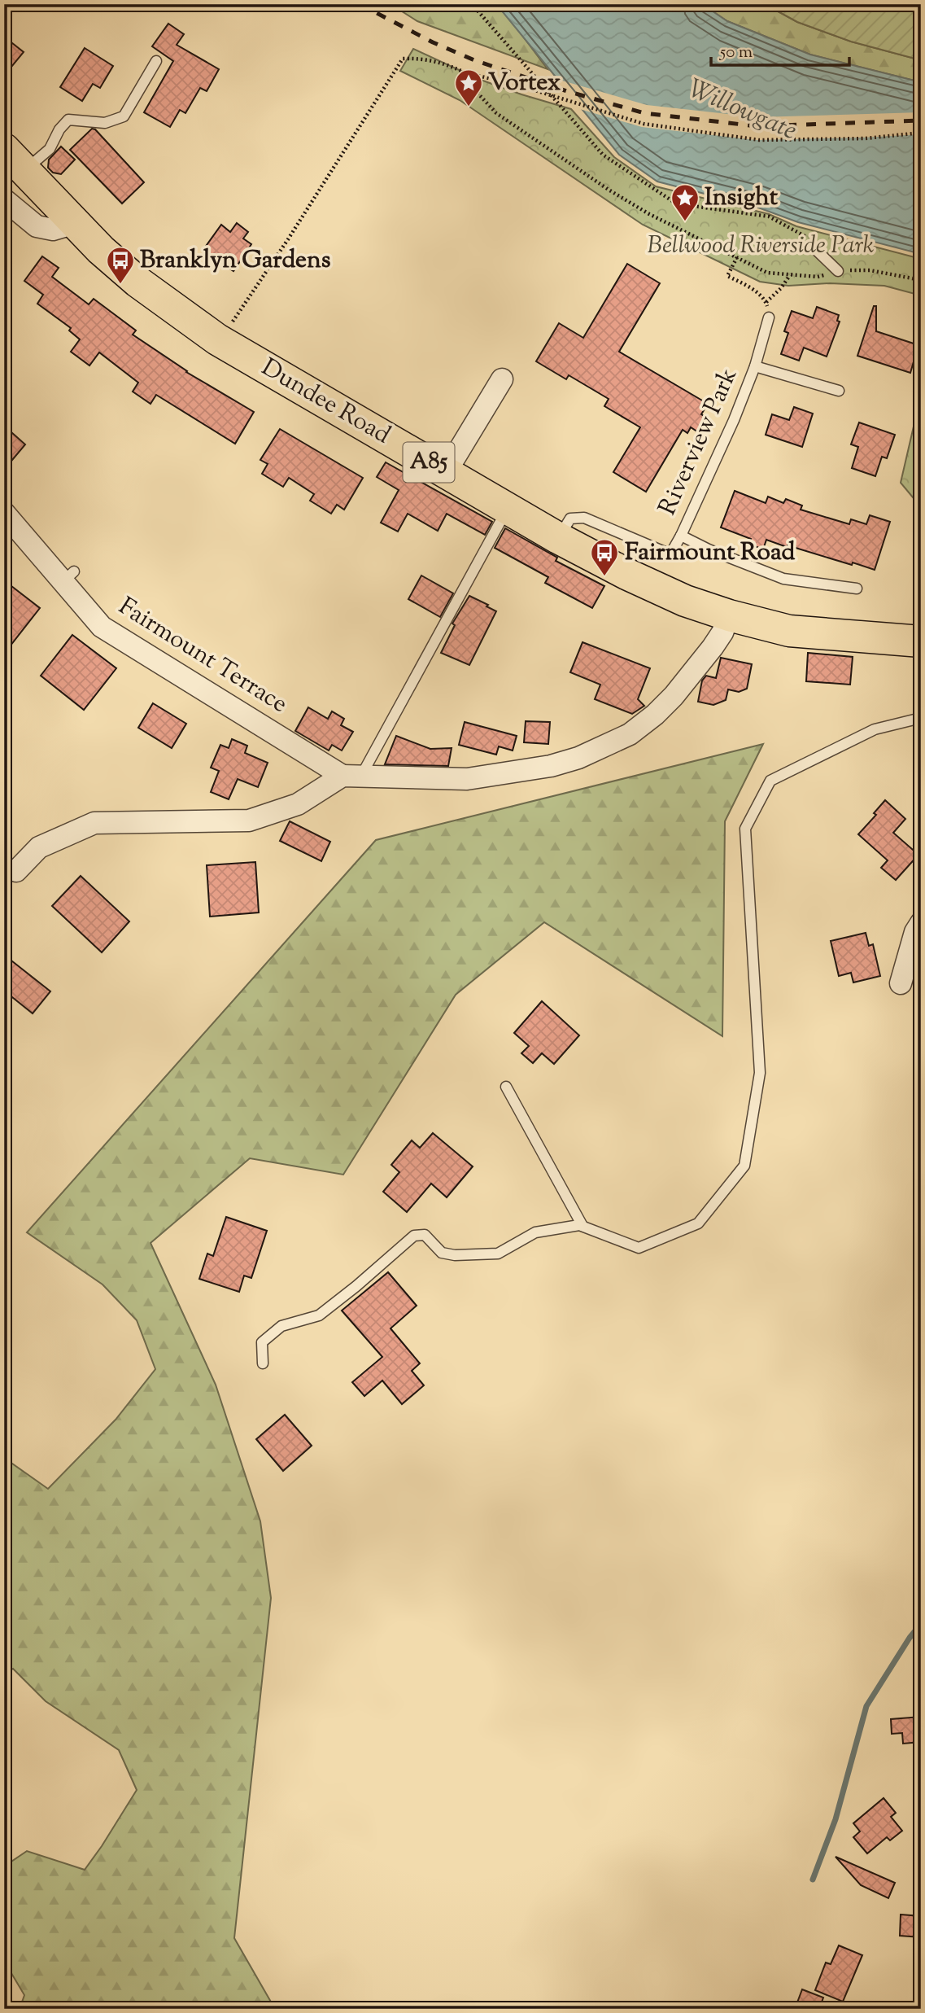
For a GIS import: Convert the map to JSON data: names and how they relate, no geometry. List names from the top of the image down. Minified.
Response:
{"streets":{"main road":["Dundee Road","A85"],"street":["Fairmount Terrace"],"lane":["Riverview Park"]},"crossings":[["Dundee Road","Riverview Park"]],"water":["Willowgate"],"parks":["Bellwood Riverside Park"],"places":{"place":["Vortex","Insight"],"bus stop":["Branklyn Gardens","Fairmount Road"]},"scale_bar":"50 m"}
